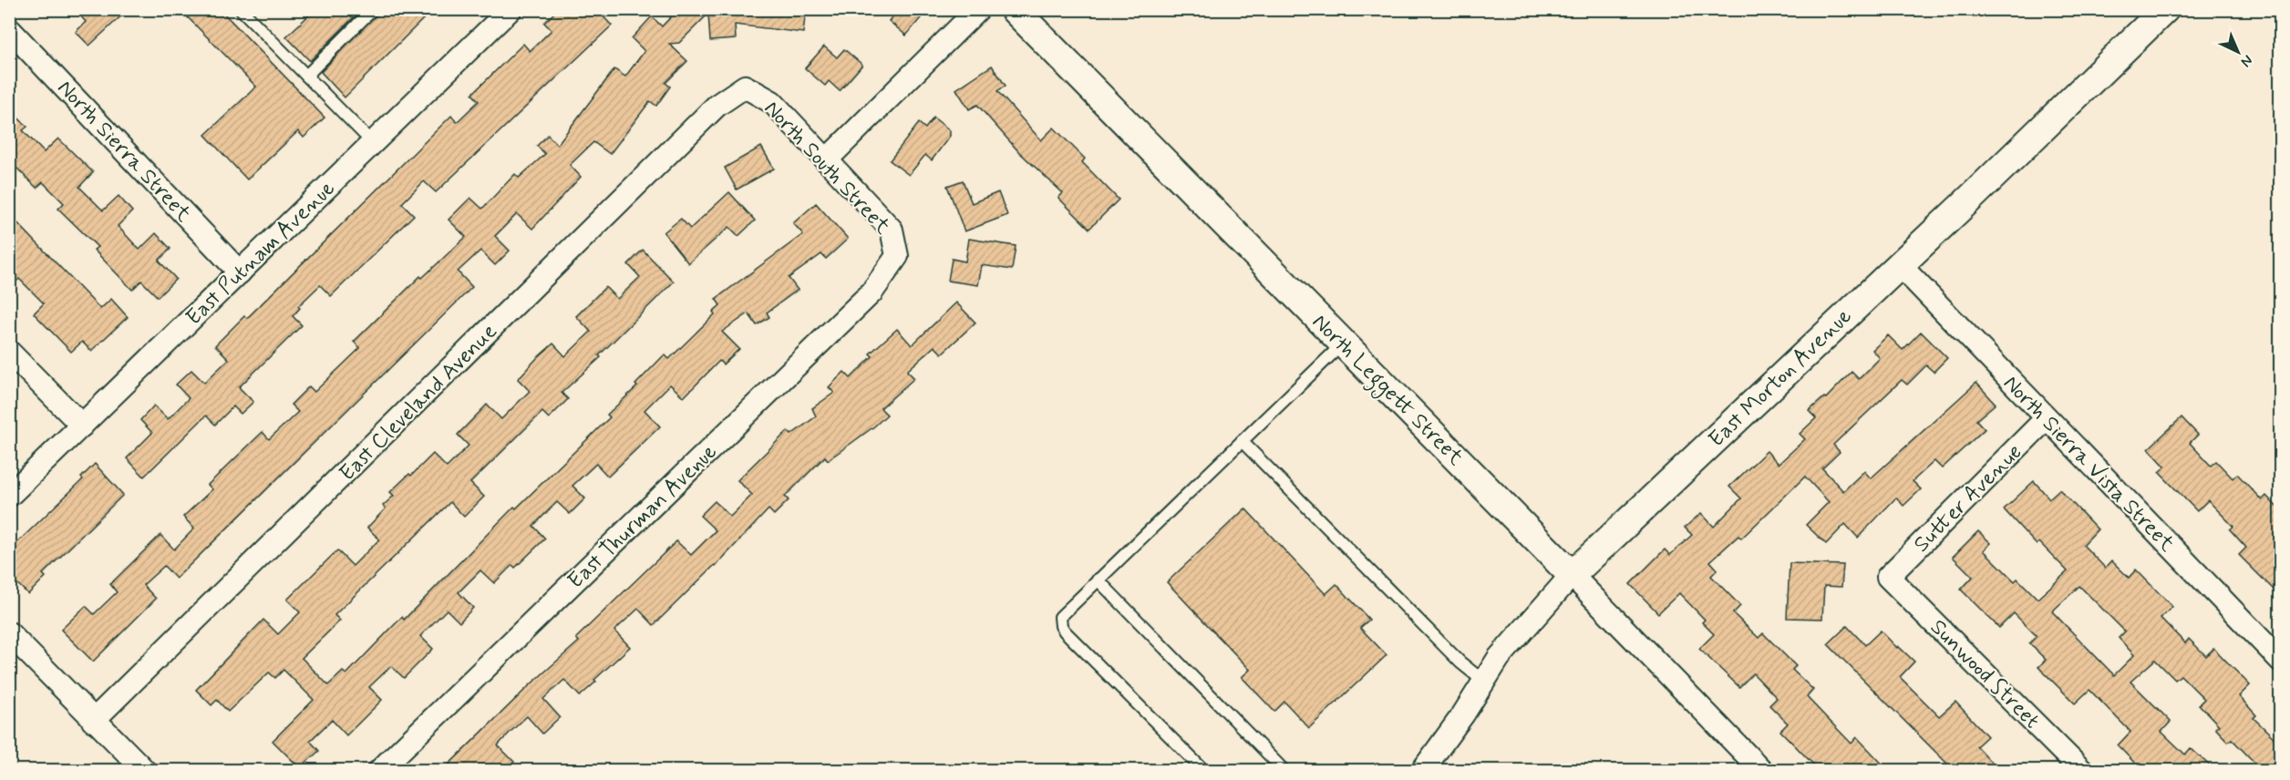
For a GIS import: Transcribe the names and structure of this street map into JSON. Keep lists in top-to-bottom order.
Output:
{
  "streets": {
    "street": [
      "North Sierra Street",
      "North South Street",
      "East Putnam Avenue",
      "East Morton Avenue",
      "North Leggett Street",
      "East Cleveland Avenue",
      "North Sierra Vista Street",
      "Sutter Avenue",
      "East Thurman Avenue",
      "Sunwood Street"
    ]
  },
  "crossings": [
    ["North Sierra Street", "East Putnam Avenue"],
    ["North South Street", "East Cleveland Avenue"],
    ["North South Street", "East Thurman Avenue"],
    ["East Morton Avenue", "North Leggett Street"],
    ["East Morton Avenue", "North Sierra Vista Street"],
    ["North Sierra Vista Street", "Sutter Avenue"],
    ["Sutter Avenue", "Sunwood Street"]
  ],
  "north": "bottom right"
}
